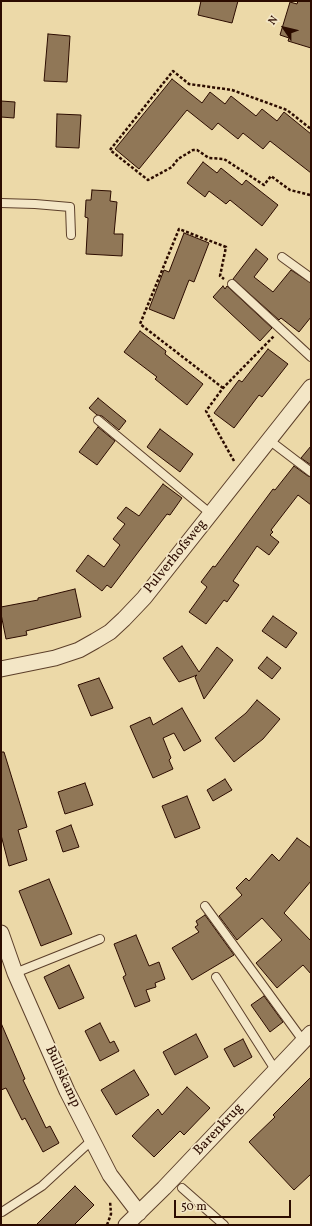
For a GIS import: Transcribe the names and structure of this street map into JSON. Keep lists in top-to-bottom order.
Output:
{
  "streets": {
    "street": ["Pulverhofsweg", "Bullskamp", "Barenkrug"]
  },
  "crossings": [
    ["Bullskamp", "Barenkrug"]
  ],
  "scale_bar": "50 m",
  "north": "top left"
}
